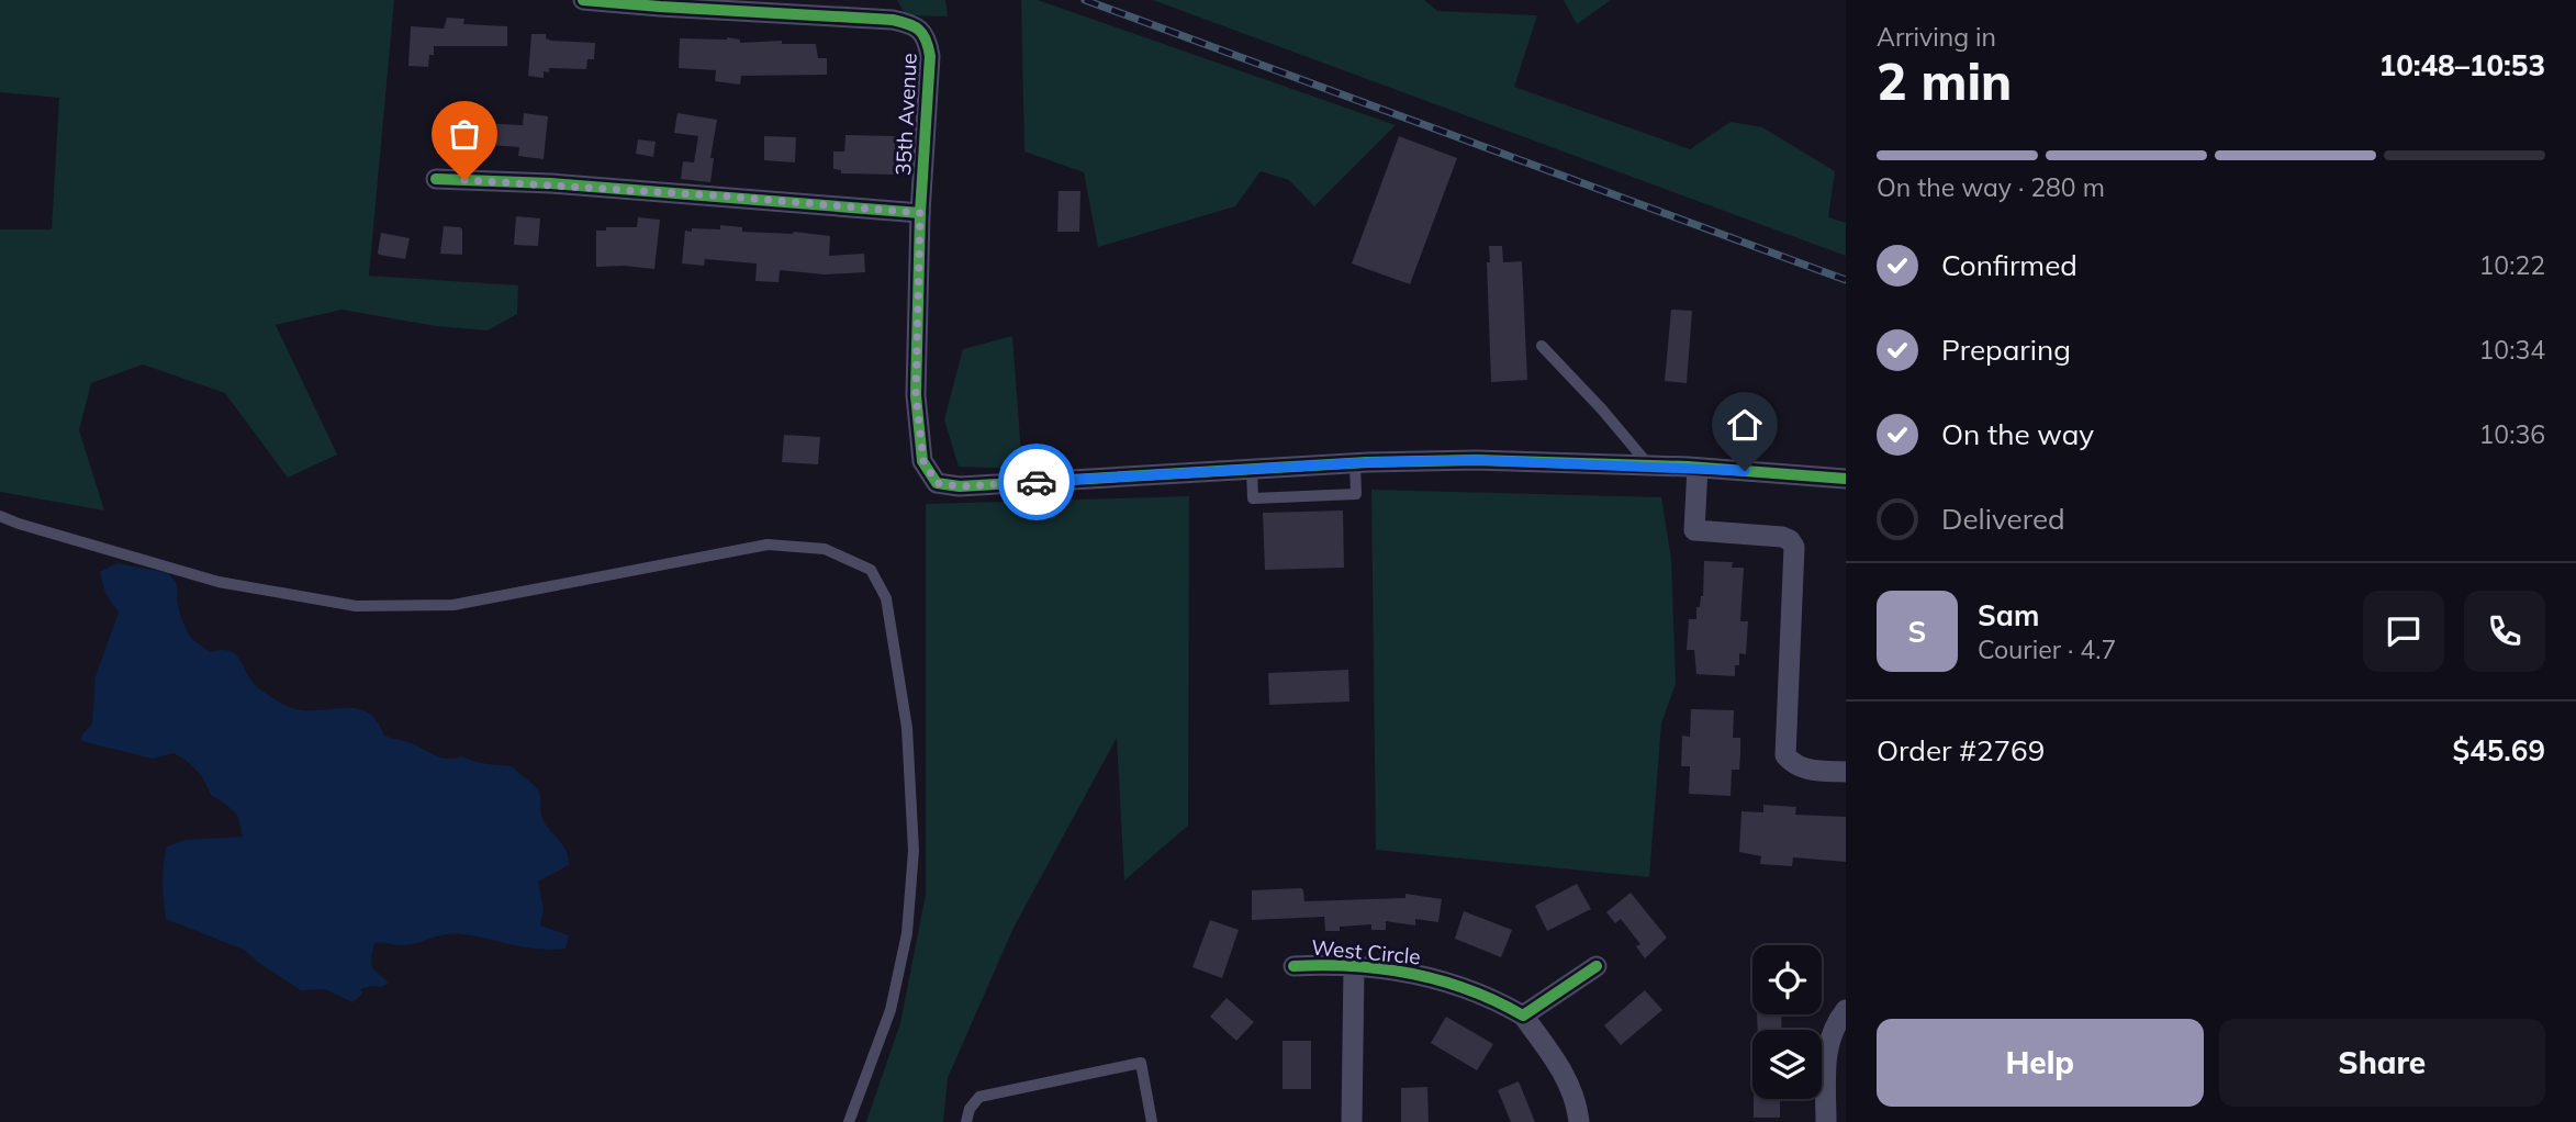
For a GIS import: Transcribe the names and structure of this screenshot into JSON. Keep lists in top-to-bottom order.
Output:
{
  "streets": {
    "street": ["35th Avenue", "West Circle"]
  },
  "page": {
    "heading": ["2 min", "Arriving in", "10:48–10:53"],
    "panel": [
      "Sam",
      "Courier · 4.7",
      "Order #2769",
      "$45.69"
    ],
    "bar": "On the way · 280 m",
    "list": [
      ["Confirmed", "10:22"],
      ["Preparing", "10:34"],
      ["On the way", "10:36"],
      "Delivered"
    ],
    "round": "S",
    "buttons": ["Help", "Share"]
  }
}
